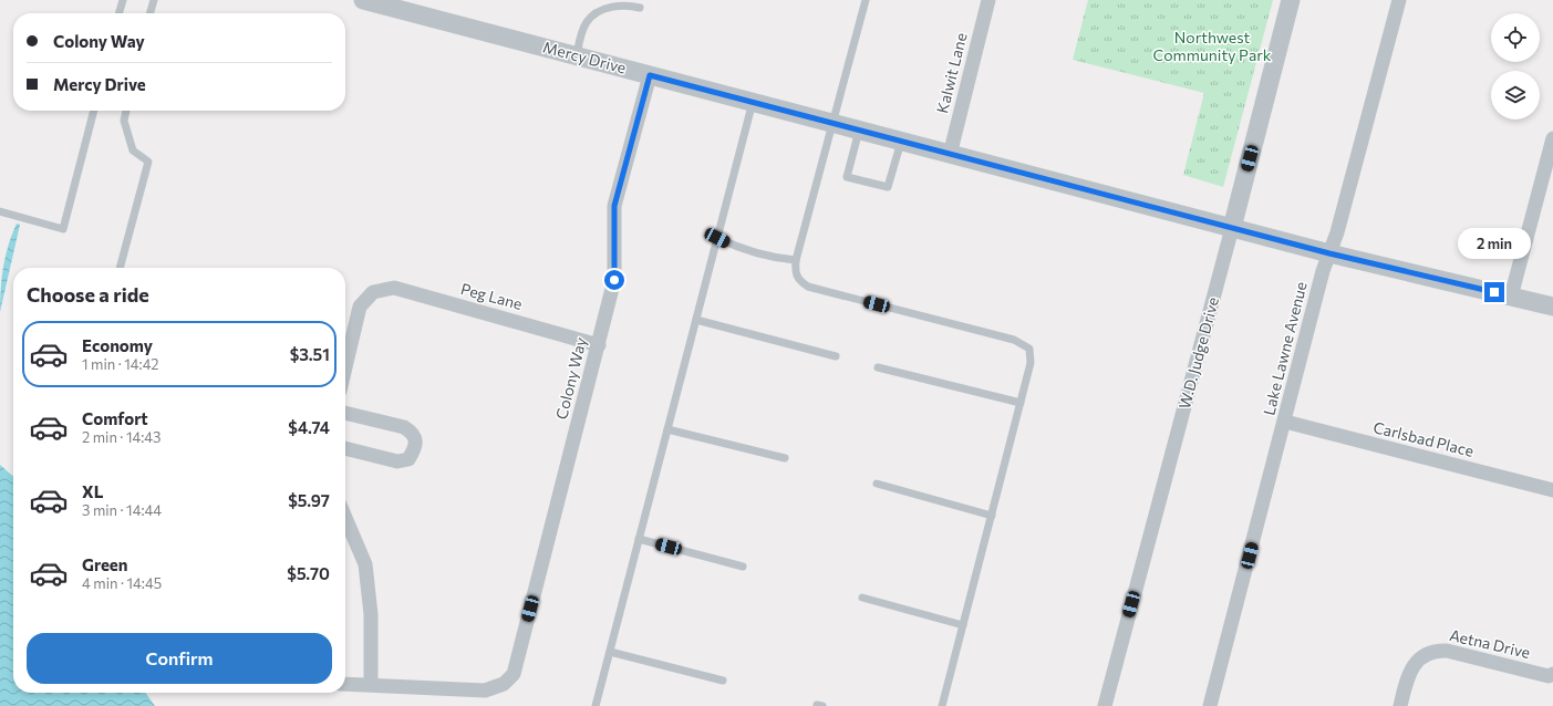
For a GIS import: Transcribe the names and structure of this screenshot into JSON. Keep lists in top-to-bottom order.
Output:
{
  "streets": {
    "street": [
      "Mercy Drive",
      "Kalwit Lane",
      "Peg Lane",
      "Lake Lawne Avenue",
      "W.D. Judge Drive",
      "Colony Way",
      "Carlsbad Place",
      "Aetna Drive"
    ]
  },
  "crossings": [
    ["Mercy Drive", "Kalwit Lane"],
    ["Mercy Drive", "Lake Lawne Avenue"],
    ["Mercy Drive", "W.D. Judge Drive"],
    ["Mercy Drive", "Colony Way"],
    ["Peg Lane", "Colony Way"],
    ["Lake Lawne Avenue", "Carlsbad Place"]
  ],
  "parks": ["Northwest Community Park"],
  "page": {
    "banner": ["Colony Way", "Mercy Drive"],
    "bubble": "2 min",
    "heading": "Choose a ride",
    "list": [
      {
        "name": "Economy",
        "note": "1 min · 14:42",
        "value": "$3.51"
      },
      {
        "name": "Comfort",
        "note": "2 min · 14:43",
        "value": "$4.74"
      },
      {
        "name": "XL",
        "note": "3 min · 14:44",
        "value": "$5.97"
      },
      {
        "name": "Green",
        "note": "4 min · 14:45",
        "value": "$5.70"
      }
    ],
    "buttons": "Confirm"
  }
}
